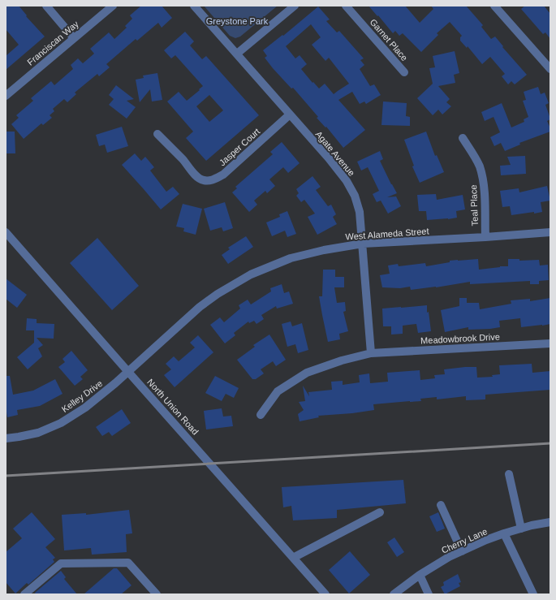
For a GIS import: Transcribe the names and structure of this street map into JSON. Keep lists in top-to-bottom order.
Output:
{
  "streets": {
    "street": [
      "Garnet Place",
      "Franciscan Way",
      "Jasper Court",
      "Agate Avenue",
      "Teal Place",
      "West Alameda Street",
      "Meadowbrook Drive",
      "Kelley Drive",
      "North Union Road",
      "Cherry Lane"
    ]
  },
  "crossings": [
    ["Jasper Court", "Agate Avenue"],
    ["Agate Avenue", "West Alameda Street"],
    ["Agate Avenue", "Meadowbrook Drive"],
    ["Teal Place", "West Alameda Street"],
    ["West Alameda Street", "Kelley Drive"],
    ["West Alameda Street", "North Union Road"],
    ["Kelley Drive", "North Union Road"]
  ],
  "parks": ["Greystone Park"]
}
